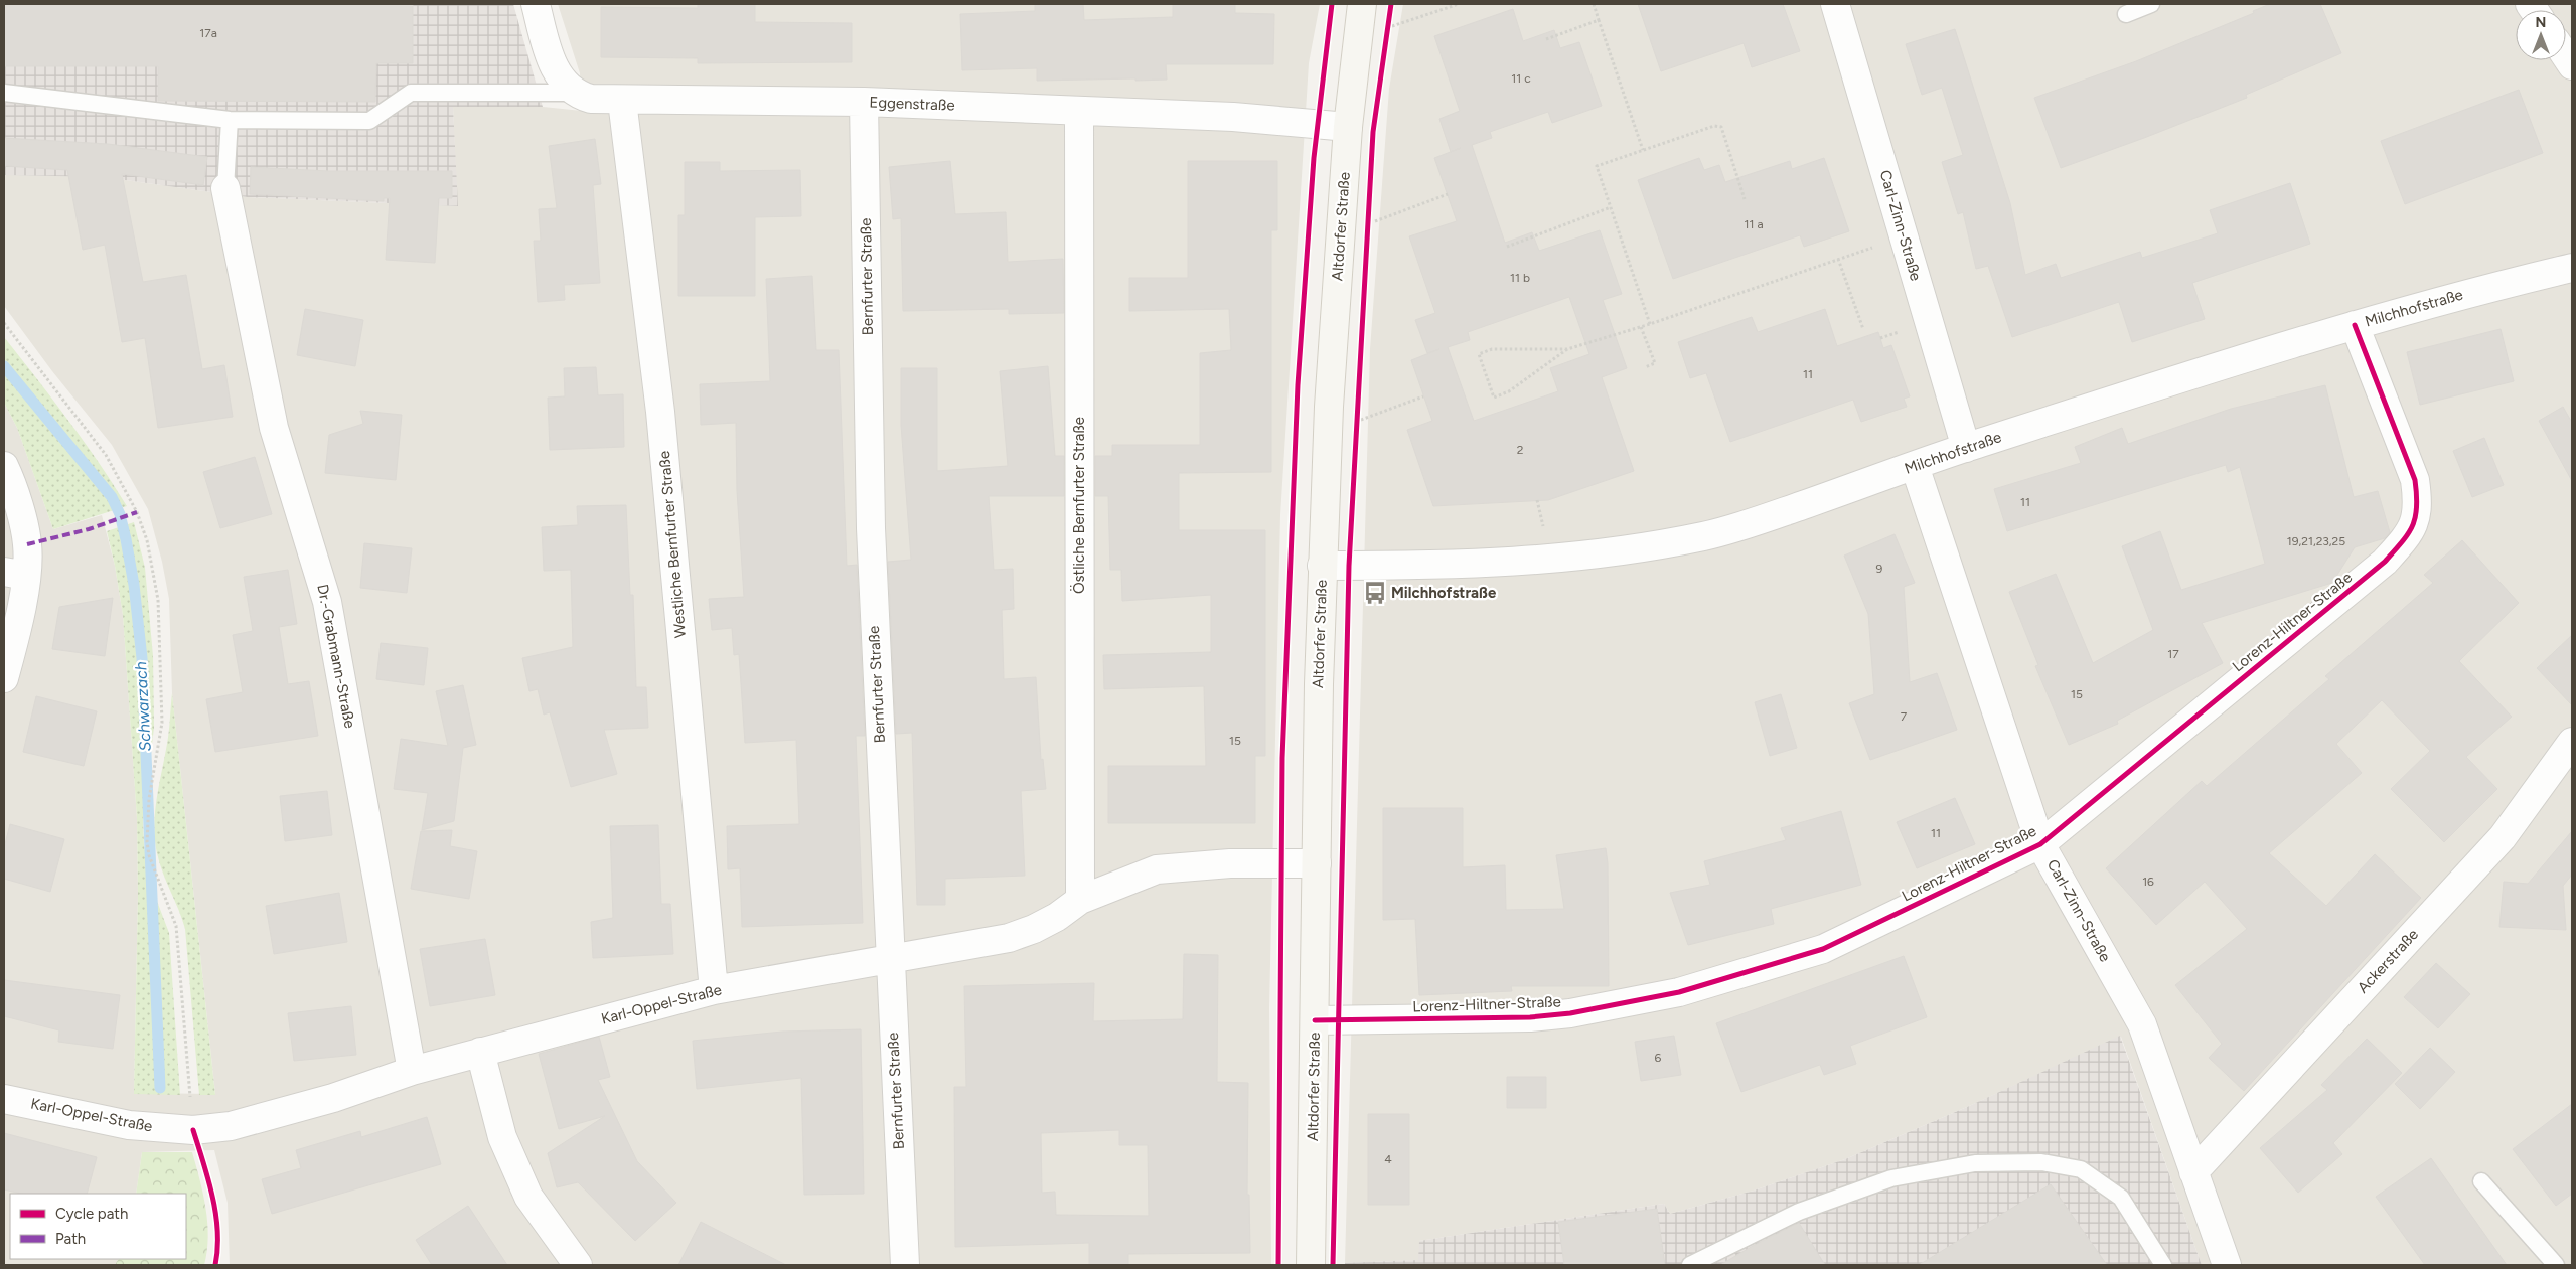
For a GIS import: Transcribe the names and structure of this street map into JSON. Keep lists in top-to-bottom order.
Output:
{
  "streets": {
    "main road": ["Altdorfer Straße"],
    "street": [
      "Eggenstraße",
      "Carl-Zinn-Straße",
      "Bernfurter Straße",
      "Milchhofstraße",
      "Östliche Bernfurter Straße",
      "Westliche Bernfurter Straße",
      "Lorenz-Hiltner-Straße",
      "Dr.-Grabmann-Straße",
      "Ackerstraße",
      "Karl-Oppel-Straße"
    ]
  },
  "crossings": [
    ["Eggenstraße", "Altdorfer Straße"],
    ["Eggenstraße", "Bernfurter Straße"],
    ["Eggenstraße", "Östliche Bernfurter Straße"],
    ["Eggenstraße", "Westliche Bernfurter Straße"],
    ["Carl-Zinn-Straße", "Milchhofstraße"],
    ["Carl-Zinn-Straße", "Lorenz-Hiltner-Straße"],
    ["Carl-Zinn-Straße", "Ackerstraße"],
    ["Altdorfer Straße", "Milchhofstraße"],
    ["Altdorfer Straße", "Lorenz-Hiltner-Straße"],
    ["Altdorfer Straße", "Karl-Oppel-Straße"],
    ["Bernfurter Straße", "Karl-Oppel-Straße"],
    ["Milchhofstraße", "Lorenz-Hiltner-Straße"],
    ["Östliche Bernfurter Straße", "Karl-Oppel-Straße"],
    ["Westliche Bernfurter Straße", "Karl-Oppel-Straße"],
    ["Dr.-Grabmann-Straße", "Karl-Oppel-Straße"]
  ],
  "water": ["Schwarzach"],
  "places": {
    "bus stop": ["Milchhofstraße"]
  },
  "house_numbers": [
    "17a",
    "11 c",
    "11 a",
    "11 b",
    "11",
    "2",
    "11",
    "19,21,23,25",
    "9",
    "17",
    "15",
    "7",
    "15",
    "11",
    "16",
    "6",
    "4"
  ],
  "legend": ["Cycle path", "Path"],
  "north": "top"
}
